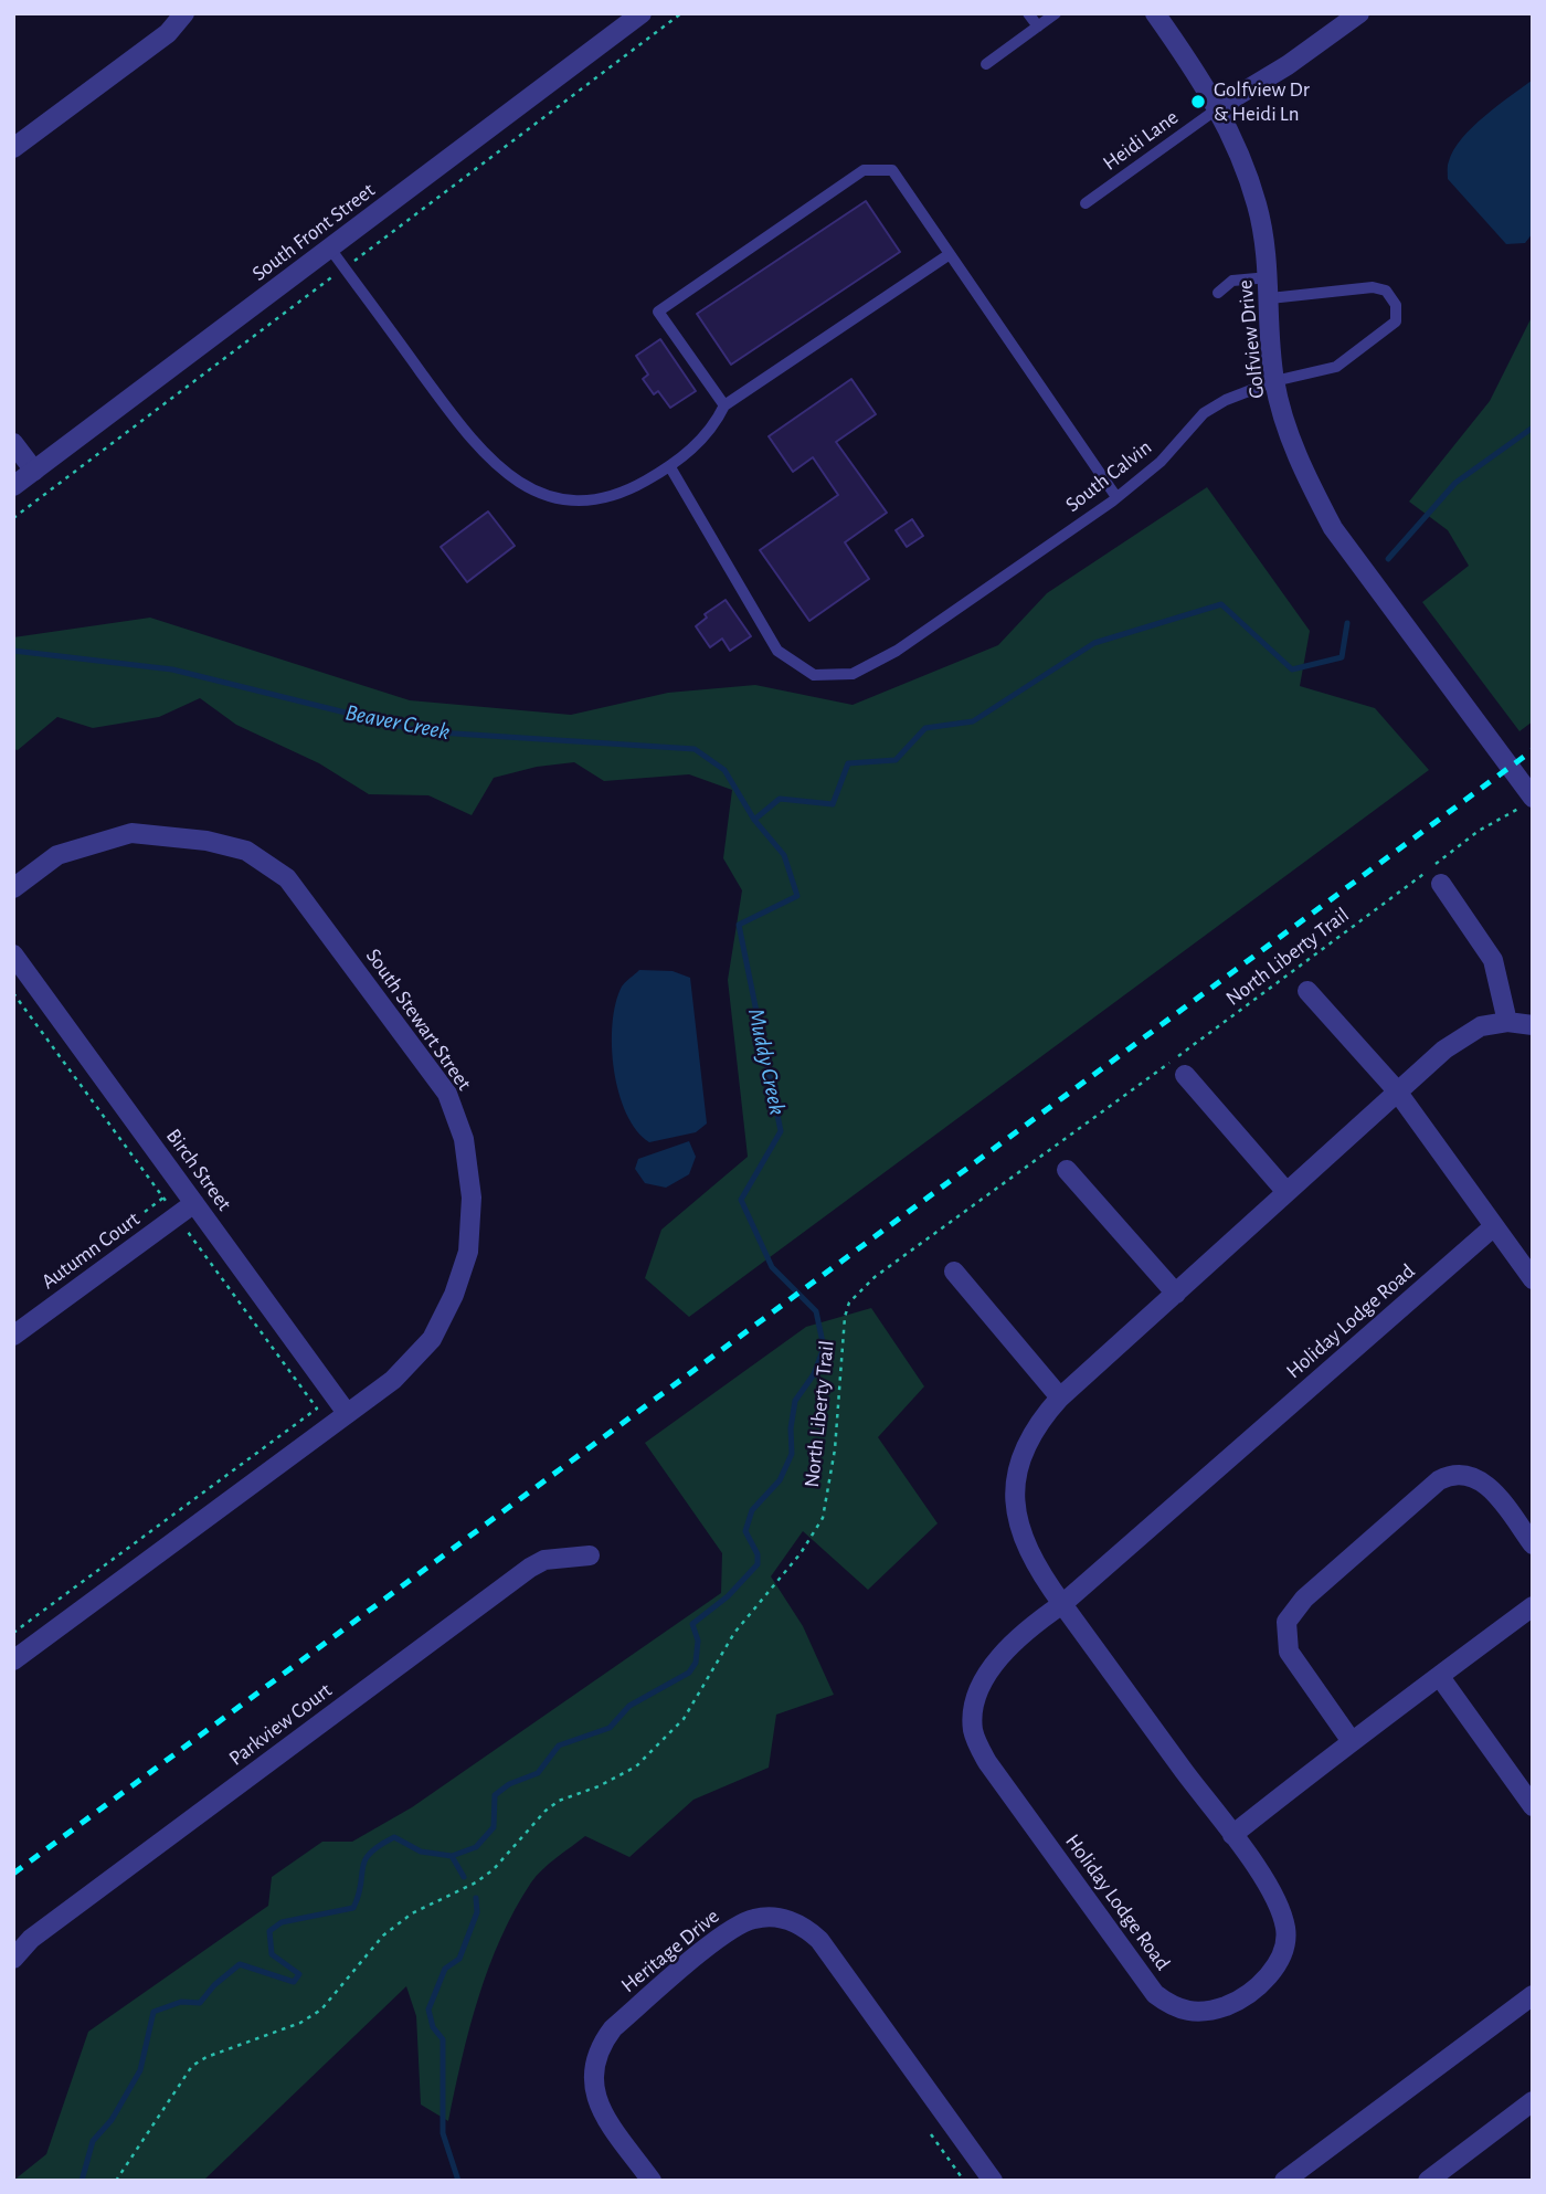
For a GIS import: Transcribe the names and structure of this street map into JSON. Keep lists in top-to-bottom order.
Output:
{
  "streets": {
    "street": [
      "South Front Street",
      "Golfview Drive",
      "South Stewart Street",
      "Birch Street",
      "Autumn Court",
      "Holiday Lodge Road",
      "Parkview Court",
      "Heritage Drive"
    ],
    "lane": ["Heidi Lane", "South Calvin"],
    "path": ["North Liberty Trail"]
  },
  "crossings": [
    ["Heidi Lane", "Golfview Drive"],
    ["Golfview Drive", "South Calvin"],
    ["Golfview Drive", "North Liberty Trail"],
    ["South Stewart Street", "Birch Street"],
    ["Birch Street", "Autumn Court"]
  ],
  "water": ["Beaver Creek", "Muddy Creek"],
  "places": ["Golfview Dr & Heidi Ln"]
}
